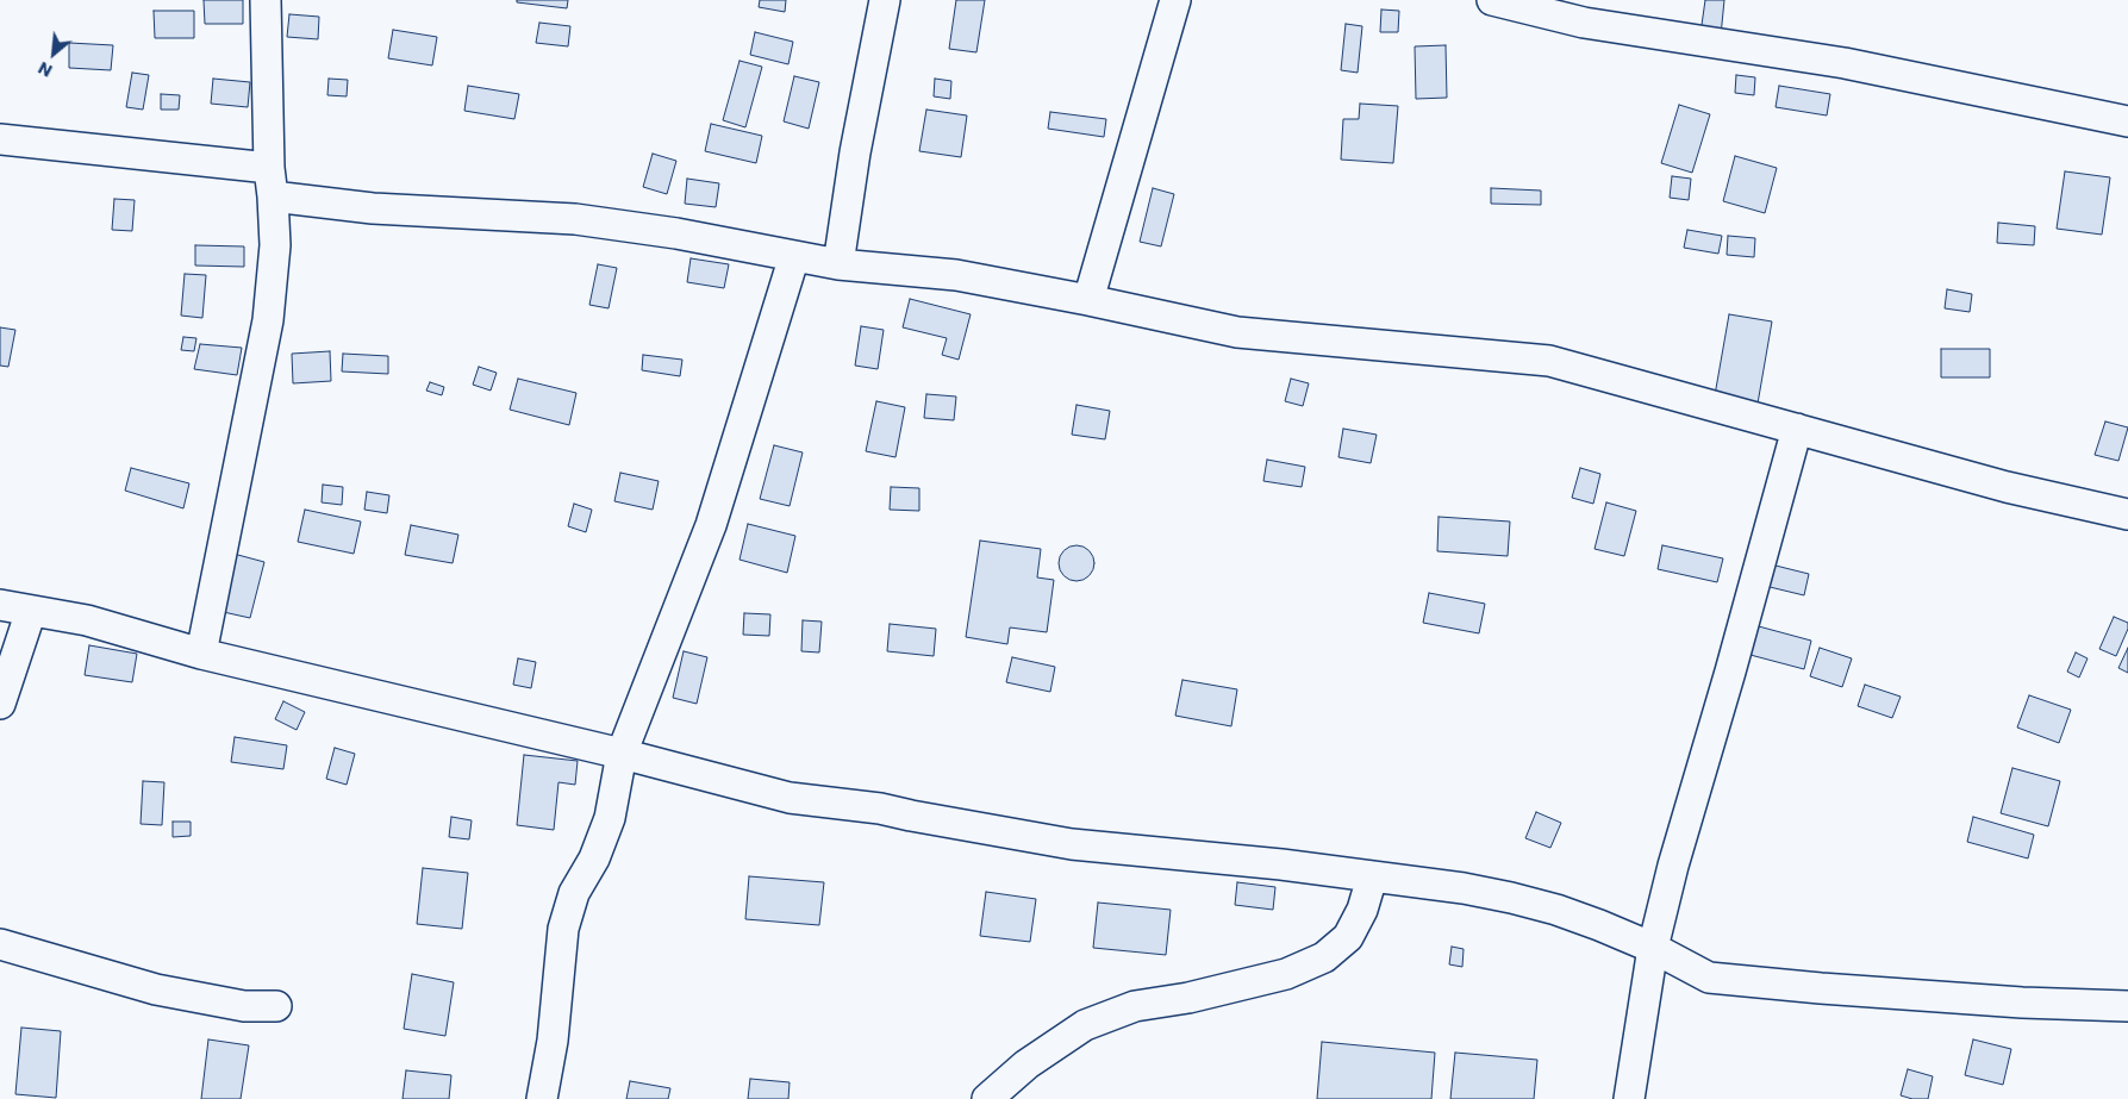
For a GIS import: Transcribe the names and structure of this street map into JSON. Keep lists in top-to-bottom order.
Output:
{
  "north": "bottom left"
}
